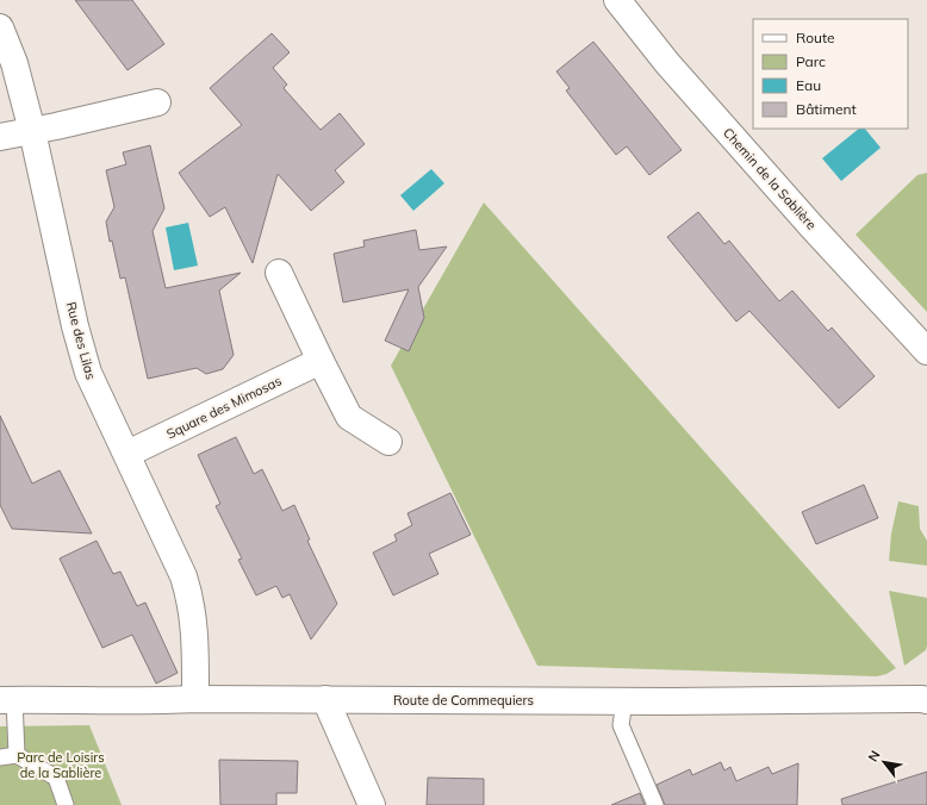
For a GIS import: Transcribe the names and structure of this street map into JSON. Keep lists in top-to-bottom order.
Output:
{
  "streets": {
    "street": [
      "Chemin de la Sablière",
      "Rue des Lilas",
      "Square des Mimosas",
      "Route de Commequiers"
    ]
  },
  "crossings": [
    ["Rue des Lilas", "Square des Mimosas"],
    ["Rue des Lilas", "Route de Commequiers"]
  ],
  "parks": ["Parc de Loisirs de la Sablière"],
  "legend": [
    "Route",
    "Parc",
    "Eau",
    "Bâtiment"
  ],
  "north": "top left"
}
